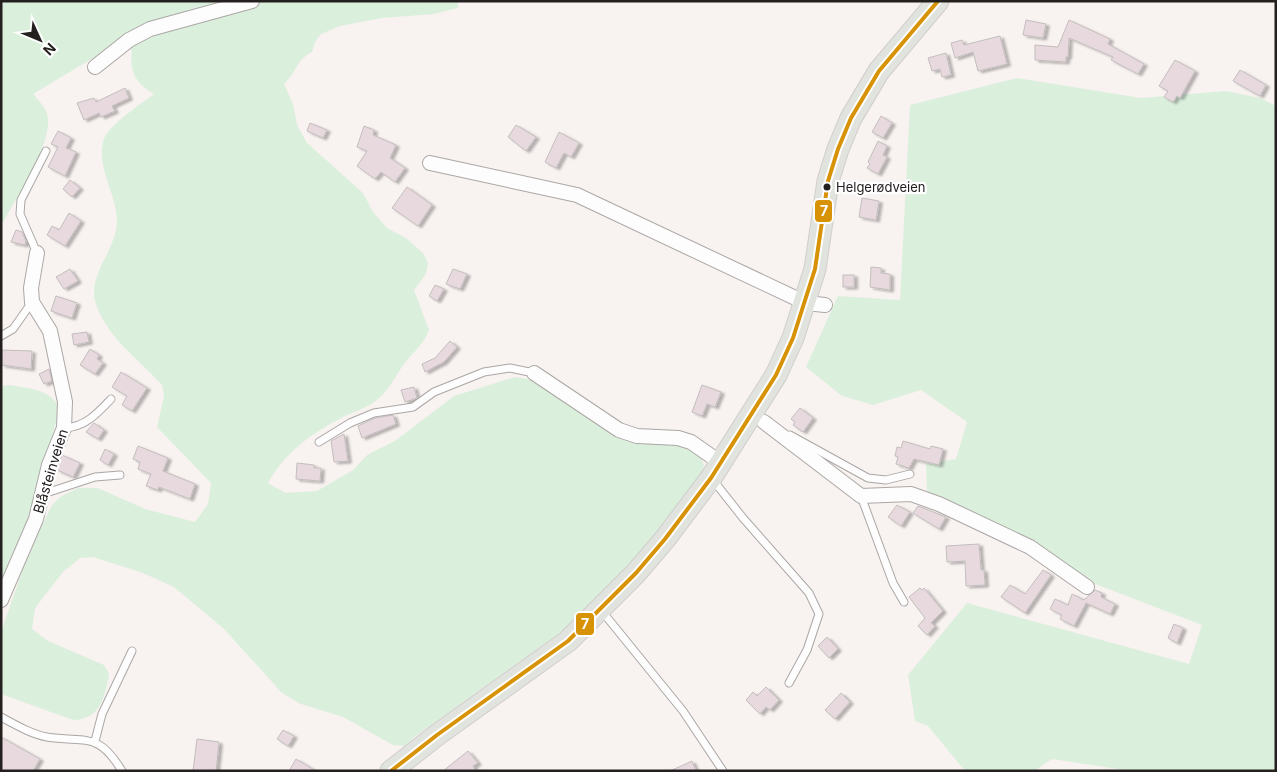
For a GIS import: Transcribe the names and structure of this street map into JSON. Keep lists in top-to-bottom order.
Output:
{
  "streets": {
    "street": ["Blåsteinveien"]
  },
  "places": ["Helgerødveien"],
  "lines": ["transit line 7"],
  "north": "bottom right"
}
